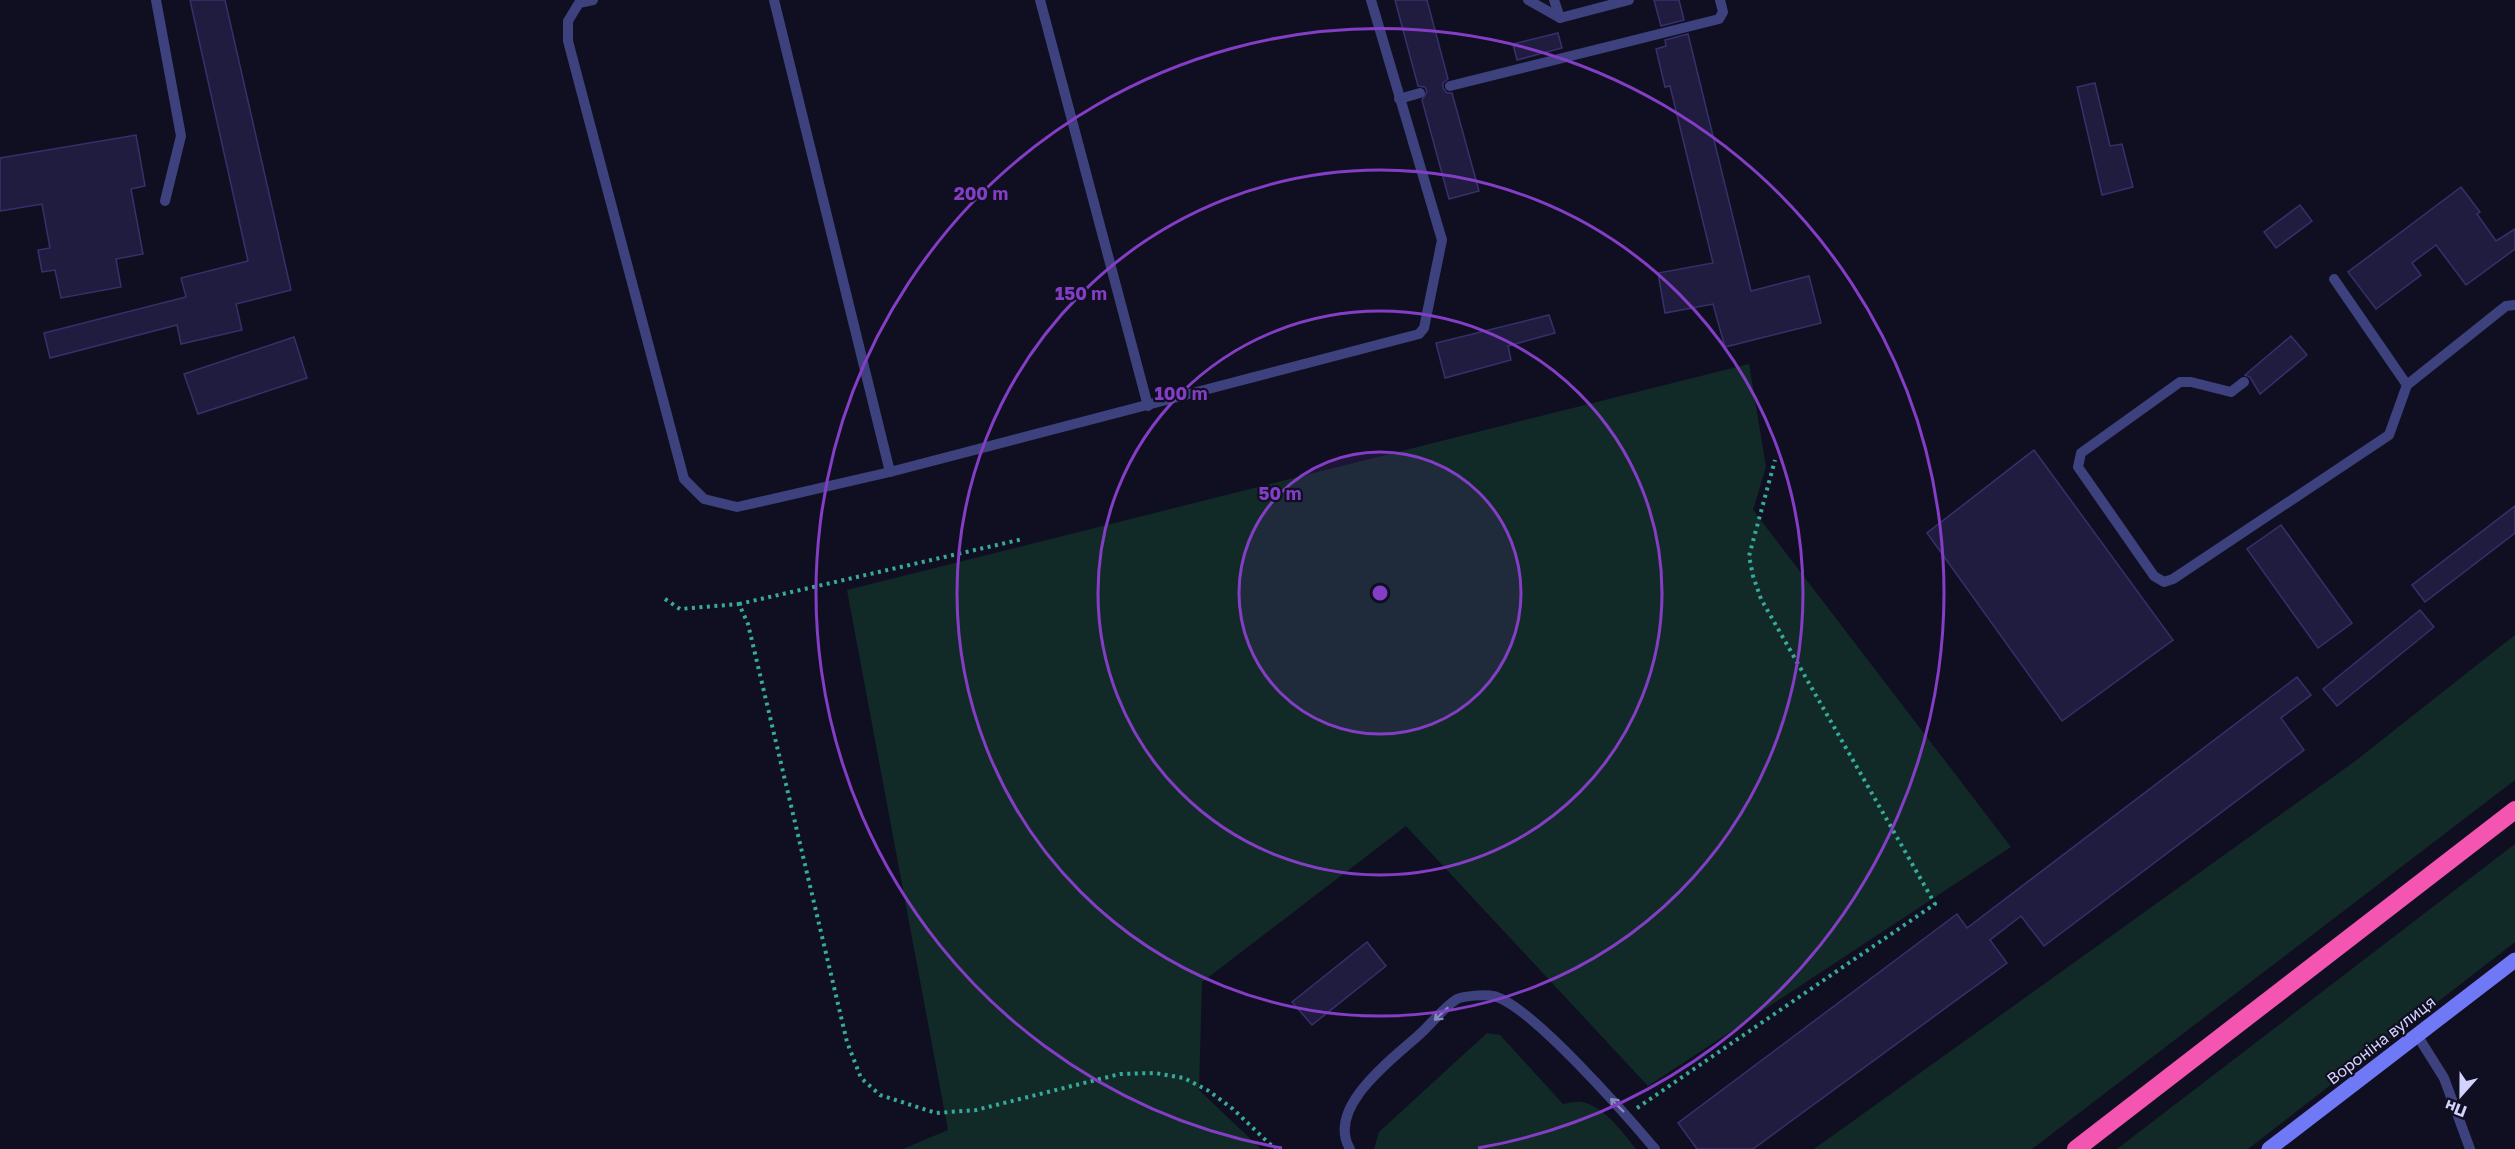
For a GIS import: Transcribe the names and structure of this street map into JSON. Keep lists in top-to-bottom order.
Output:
{
  "streets": {
    "street": ["Вороніна вулиця"]
  },
  "north": "bottom",
  "rings": [
    "200 m",
    "150 m",
    "100 m",
    "50 m"
  ]
}
